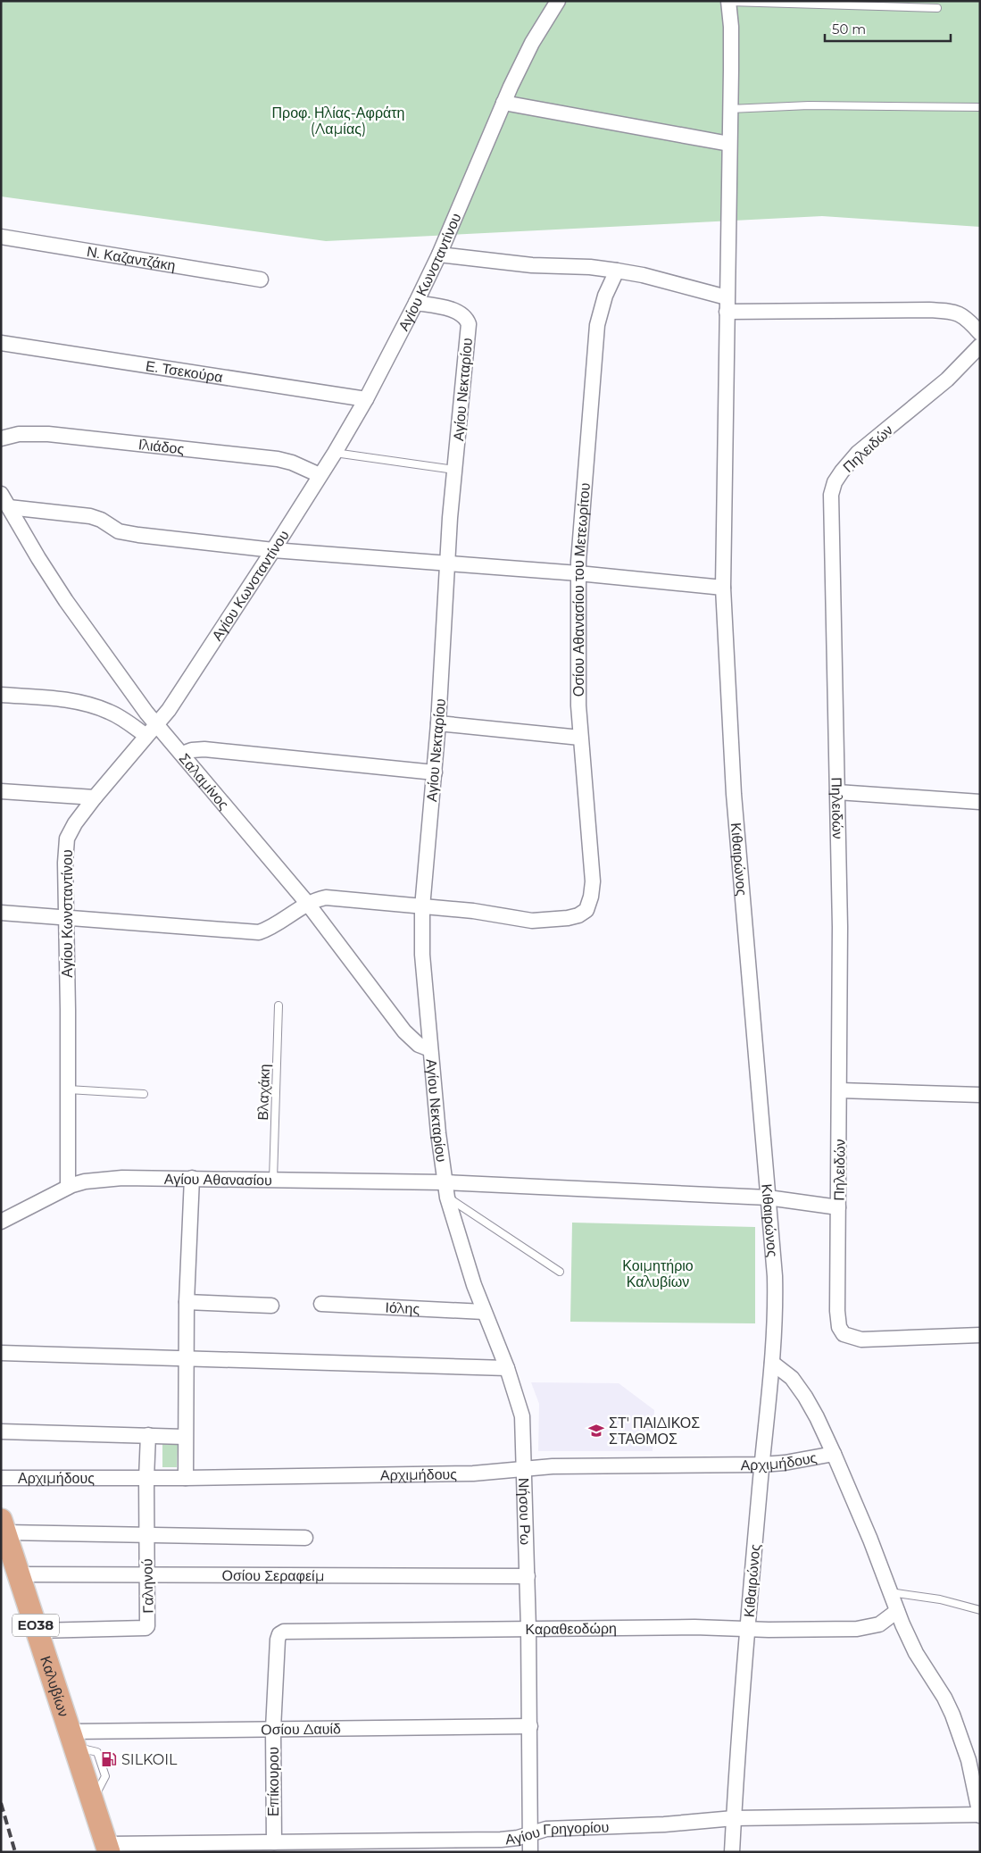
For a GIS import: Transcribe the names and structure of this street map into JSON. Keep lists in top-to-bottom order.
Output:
{
  "streets": {
    "main road": ["ΕΟ38", "Καλυβίων"],
    "street": [
      "Ν. Καζαντζάκη",
      "Αγίου Κωνσταντίνου",
      "Ε. Τσεκούρα",
      "Αγίου Νεκταρίου",
      "Ιλιάδος",
      "Πηλειδών",
      "Οσίου Αθανασίου του Μετεωρίτου",
      "Σαλαμίνος",
      "Κιθαιρώνος",
      "Αγίου Αθανασίου",
      "Ιόλης",
      "Αρχιμήδους",
      "Νήσου Ρω",
      "Οσίου Σεραφείμ",
      "Γαληνού",
      "Καραθεοδώρη",
      "Οσίου Δαυίδ",
      "Επίκουρου",
      "Αγίου Γρηγορίου"
    ],
    "lane": ["Βλαχάκη"]
  },
  "crossings": [
    ["Αγίου Κωνσταντίνου", "Ε. Τσεκούρα"],
    ["Αγίου Κωνσταντίνου", "Αγίου Νεκταρίου"],
    ["Αγίου Κωνσταντίνου", "Ιλιάδος"],
    ["Αγίου Κωνσταντίνου", "Σαλαμίνος"],
    ["Αγίου Κωνσταντίνου", "Αγίου Αθανασίου"],
    ["Αγίου Νεκταρίου", "Οσίου Αθανασίου του Μετεωρίτου"],
    ["Αγίου Νεκταρίου", "Σαλαμίνος"],
    ["Αγίου Νεκταρίου", "Αγίου Αθανασίου"],
    ["Αγίου Νεκταρίου", "Νήσου Ρω"],
    ["Πηλειδών", "Αγίου Αθανασίου"],
    ["Κιθαιρώνος", "Αγίου Αθανασίου"],
    ["Κιθαιρώνος", "Αρχιμήδους"],
    ["Κιθαιρώνος", "Καραθεοδώρη"],
    ["Κιθαιρώνος", "Αγίου Γρηγορίου"],
    ["Βλαχάκη", "Αγίου Αθανασίου"],
    ["Αγίου Αθανασίου", "Νήσου Ρω"],
    ["Ιόλης", "Νήσου Ρω"],
    ["Αρχιμήδους", "Νήσου Ρω"],
    ["Αρχιμήδους", "Γαληνού"],
    ["Νήσου Ρω", "Οσίου Σεραφείμ"],
    ["Νήσου Ρω", "Καραθεοδώρη"],
    ["Νήσου Ρω", "Οσίου Δαυίδ"],
    ["Νήσου Ρω", "Αγίου Γρηγορίου"],
    ["Οσίου Σεραφείμ", "Γαληνού"],
    ["Οσίου Σεραφείμ", "Καλυβίων"],
    ["Γαληνού", "Καλυβίων"],
    ["Καραθεοδώρη", "Επίκουρου"],
    ["Καλυβίων", "Οσίου Δαυίδ"],
    ["Καλυβίων", "Αγίου Γρηγορίου"],
    ["Οσίου Δαυίδ", "Επίκουρου"],
    ["Επίκουρου", "Αγίου Γρηγορίου"]
  ],
  "parks": ["Προφ. Ηλίας-Αφράτη (Λαμίας)", "Κοιμητήριο Καλυβίων"],
  "places": {
    "school or university": ["ΣΤ' ΠΑΙΔΙΚΟΣ ΣΤΑΘΜΟΣ"],
    "fuel station": ["SILKOIL"]
  },
  "scale_bar": "50 m"
}
